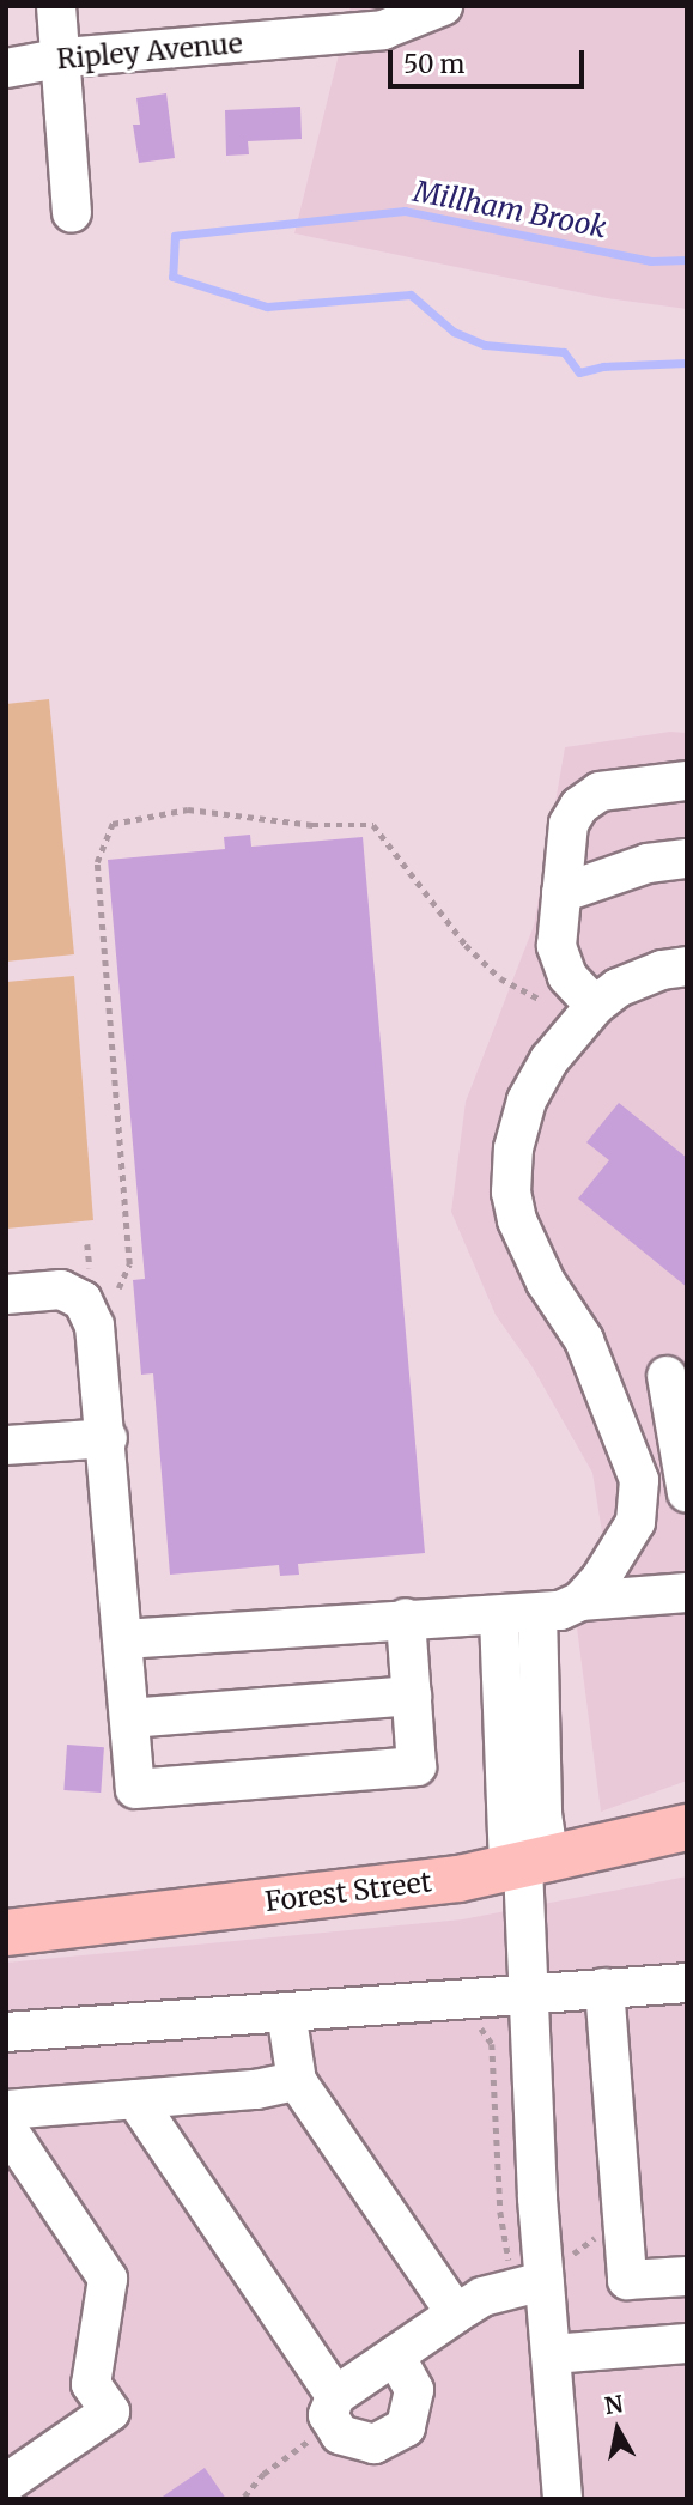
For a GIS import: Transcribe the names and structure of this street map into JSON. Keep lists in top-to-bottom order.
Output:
{
  "streets": {
    "main road": ["Forest Street"],
    "street": ["Ripley Avenue"]
  },
  "water": ["Millham Brook"],
  "scale_bar": "50 m",
  "north": "top"
}
